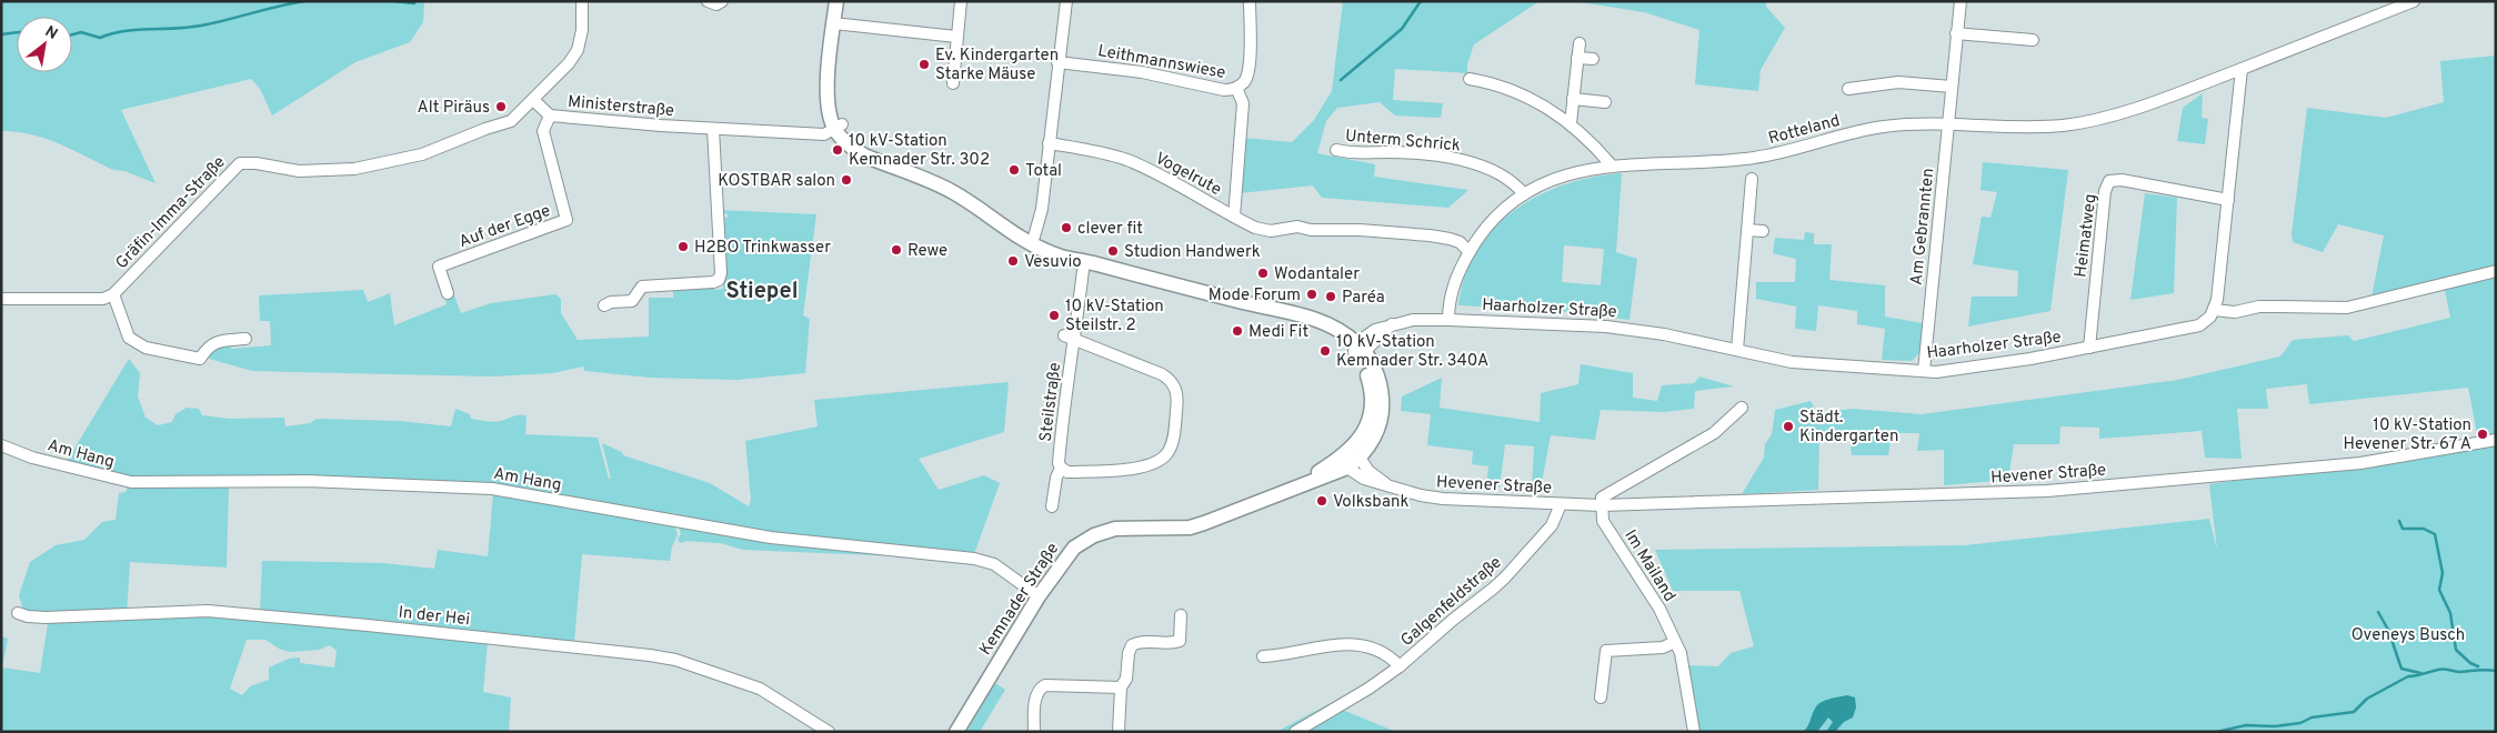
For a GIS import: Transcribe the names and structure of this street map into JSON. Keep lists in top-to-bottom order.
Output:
{
  "streets": {
    "main road": ["Kemnader Straße"],
    "street": [
      "Leithmannswiese",
      "Ministerstraße",
      "Rotteland",
      "Unterm Schrick",
      "Vogelrute",
      "Gräfin-Imma-Straße",
      "Auf der Egge",
      "Am Gebrannten",
      "Heimatweg",
      "Haarholzer Straße",
      "Steilstraße",
      "Am Hang",
      "Hevener Straße",
      "Im Mailand",
      "Galgenfeldstraße",
      "In der Hei"
    ]
  },
  "crossings": [
    ["Ministerstraße", "Gräfin-Imma-Straße"],
    ["Ministerstraße", "Auf der Egge"],
    ["Rotteland", "Unterm Schrick"],
    ["Rotteland", "Vogelrute"],
    ["Rotteland", "Am Gebrannten"],
    ["Rotteland", "Haarholzer Straße"],
    ["Am Gebrannten", "Haarholzer Straße"],
    ["Heimatweg", "Haarholzer Straße"],
    ["Am Hang", "Kemnader Straße"],
    ["Hevener Straße", "Im Mailand"],
    ["Hevener Straße", "Kemnader Straße"],
    ["Hevener Straße", "Galgenfeldstraße"]
  ],
  "districts": ["Stiepel"],
  "parks": ["Oveneys Busch"],
  "places": [
    "Ev. Kindergarten Starke Mäuse",
    "Alt Piräus",
    "10 kV-Station Kemnader Str. 302",
    "Total",
    "KOSTBAR salon",
    "clever fit",
    "H2BO Trinkwasser",
    "Rewe",
    "Studion Handwerk",
    "Vesuvio",
    "Wodantaler",
    "Mode Forum",
    "Paréa",
    "10 kV-Station Steilstr. 2",
    "Medi Fit",
    "10 kV-Station Kemnader Str. 340A",
    "Städt. Kindergarten",
    "10 kV-Station Hevener Str. 67 A",
    "Volksbank"
  ],
  "north": "top right"
}
